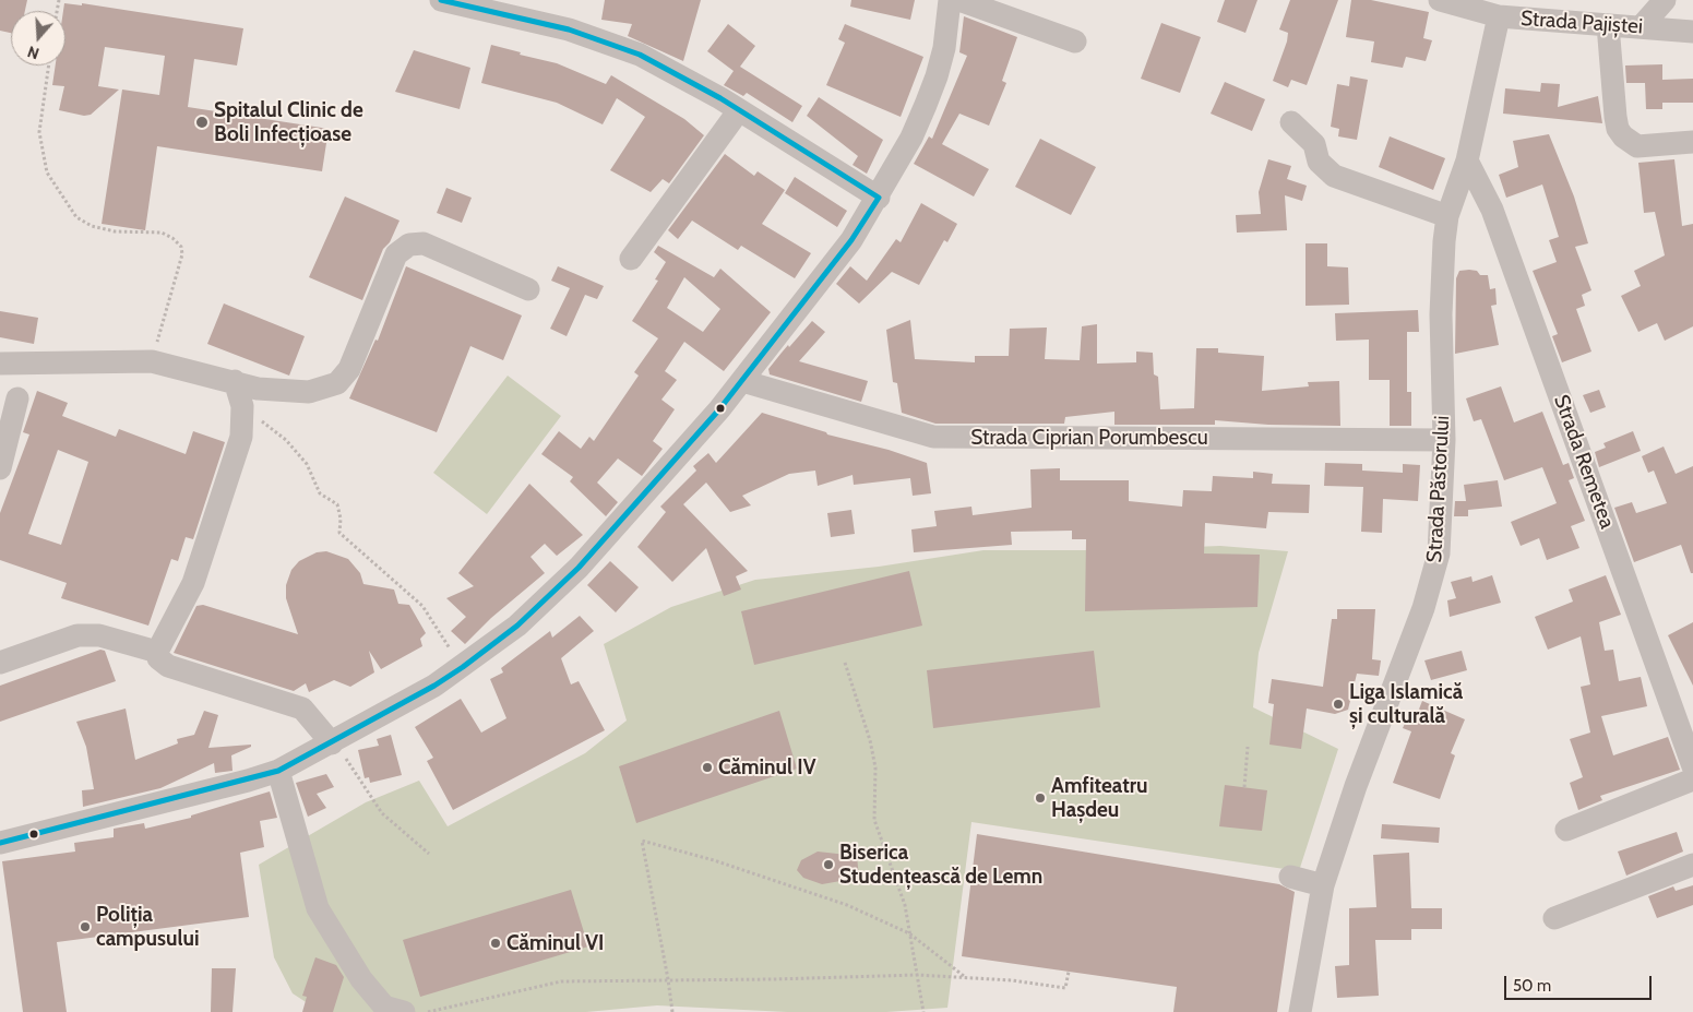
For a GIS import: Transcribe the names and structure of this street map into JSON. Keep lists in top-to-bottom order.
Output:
{
  "streets": {
    "street": [
      "Strada Pajiștei",
      "Strada Ciprian Porumbescu",
      "Strada Remetea",
      "Strada Păstorului"
    ]
  },
  "crossings": [
    ["Strada Pajiștei", "Strada Păstorului"],
    ["Strada Ciprian Porumbescu", "Strada Păstorului"],
    ["Strada Remetea", "Strada Păstorului"]
  ],
  "places": [
    "Spitalul Clinic de Boli Infecțioase",
    "Liga Islamică și culturală",
    "Căminul IV",
    "Amfiteatru Hașdeu",
    "Biserica Studențească de Lemn",
    "Poliția campusului",
    "Căminul VI"
  ],
  "scale_bar": "50 m",
  "north": "bottom"
}
